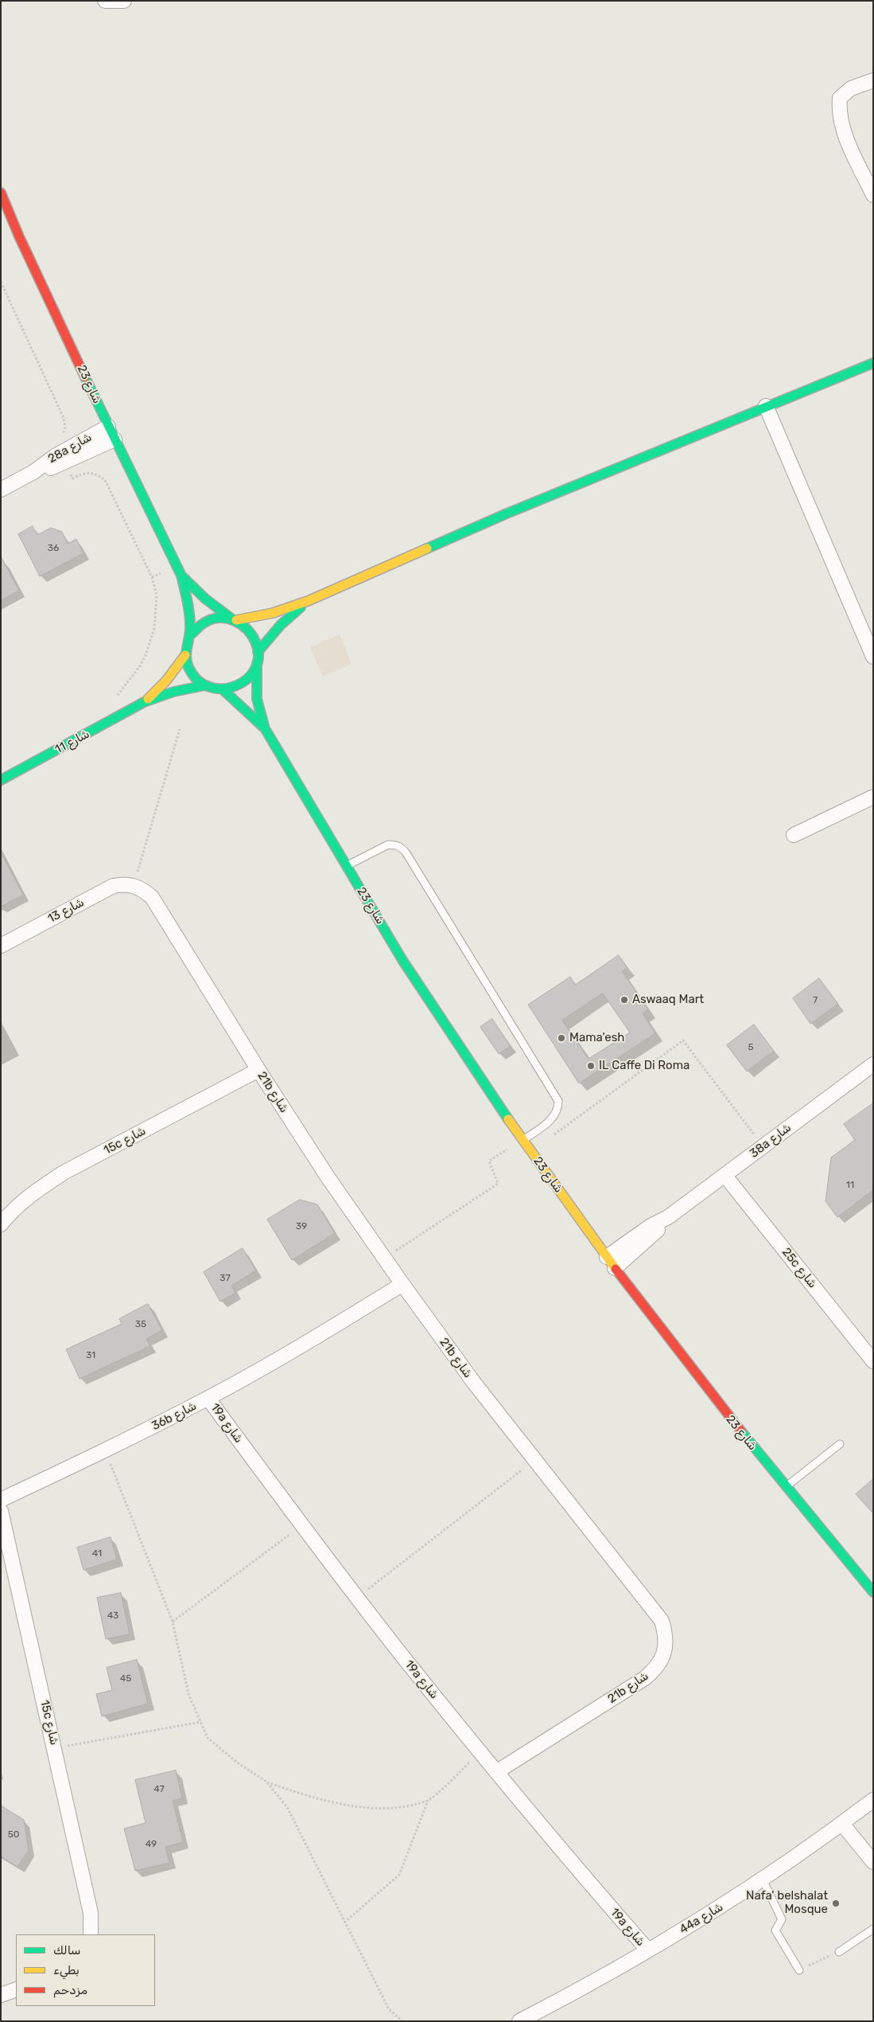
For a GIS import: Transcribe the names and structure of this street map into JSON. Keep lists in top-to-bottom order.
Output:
{
  "streets": {
    "street": [
      "شارع 23",
      "28a شارع",
      "شارع 11",
      "شارع 13",
      "21b شارع",
      "15c شارع",
      "38a شارع",
      "25c شارع",
      "36b شارع",
      "19a شارع",
      "44a شارع"
    ]
  },
  "crossings": [
    ["شارع 23", "28a شارع"],
    ["شارع 23", "شارع 11"],
    ["شارع 23", "38a شارع"],
    ["شارع 13", "21b شارع"],
    ["21b شارع", "15c شارع"],
    ["21b شارع", "36b شارع"],
    ["21b شارع", "19a شارع"],
    ["38a شارع", "25c شارع"],
    ["36b شارع", "19a شارع"],
    ["19a شارع", "44a شارع"]
  ],
  "places": [
    "Aswaaq Mart",
    "Mama'esh",
    "IL Caffe Di Roma",
    "Nafa' belshalat Mosque"
  ],
  "house_numbers": [
    "36",
    "7",
    "5",
    "11",
    "39",
    "37",
    "35",
    "31",
    "41",
    "43",
    "45",
    "47",
    "50",
    "49"
  ],
  "legend": ["سالك", "بطيء", "مزدحم"]
}
